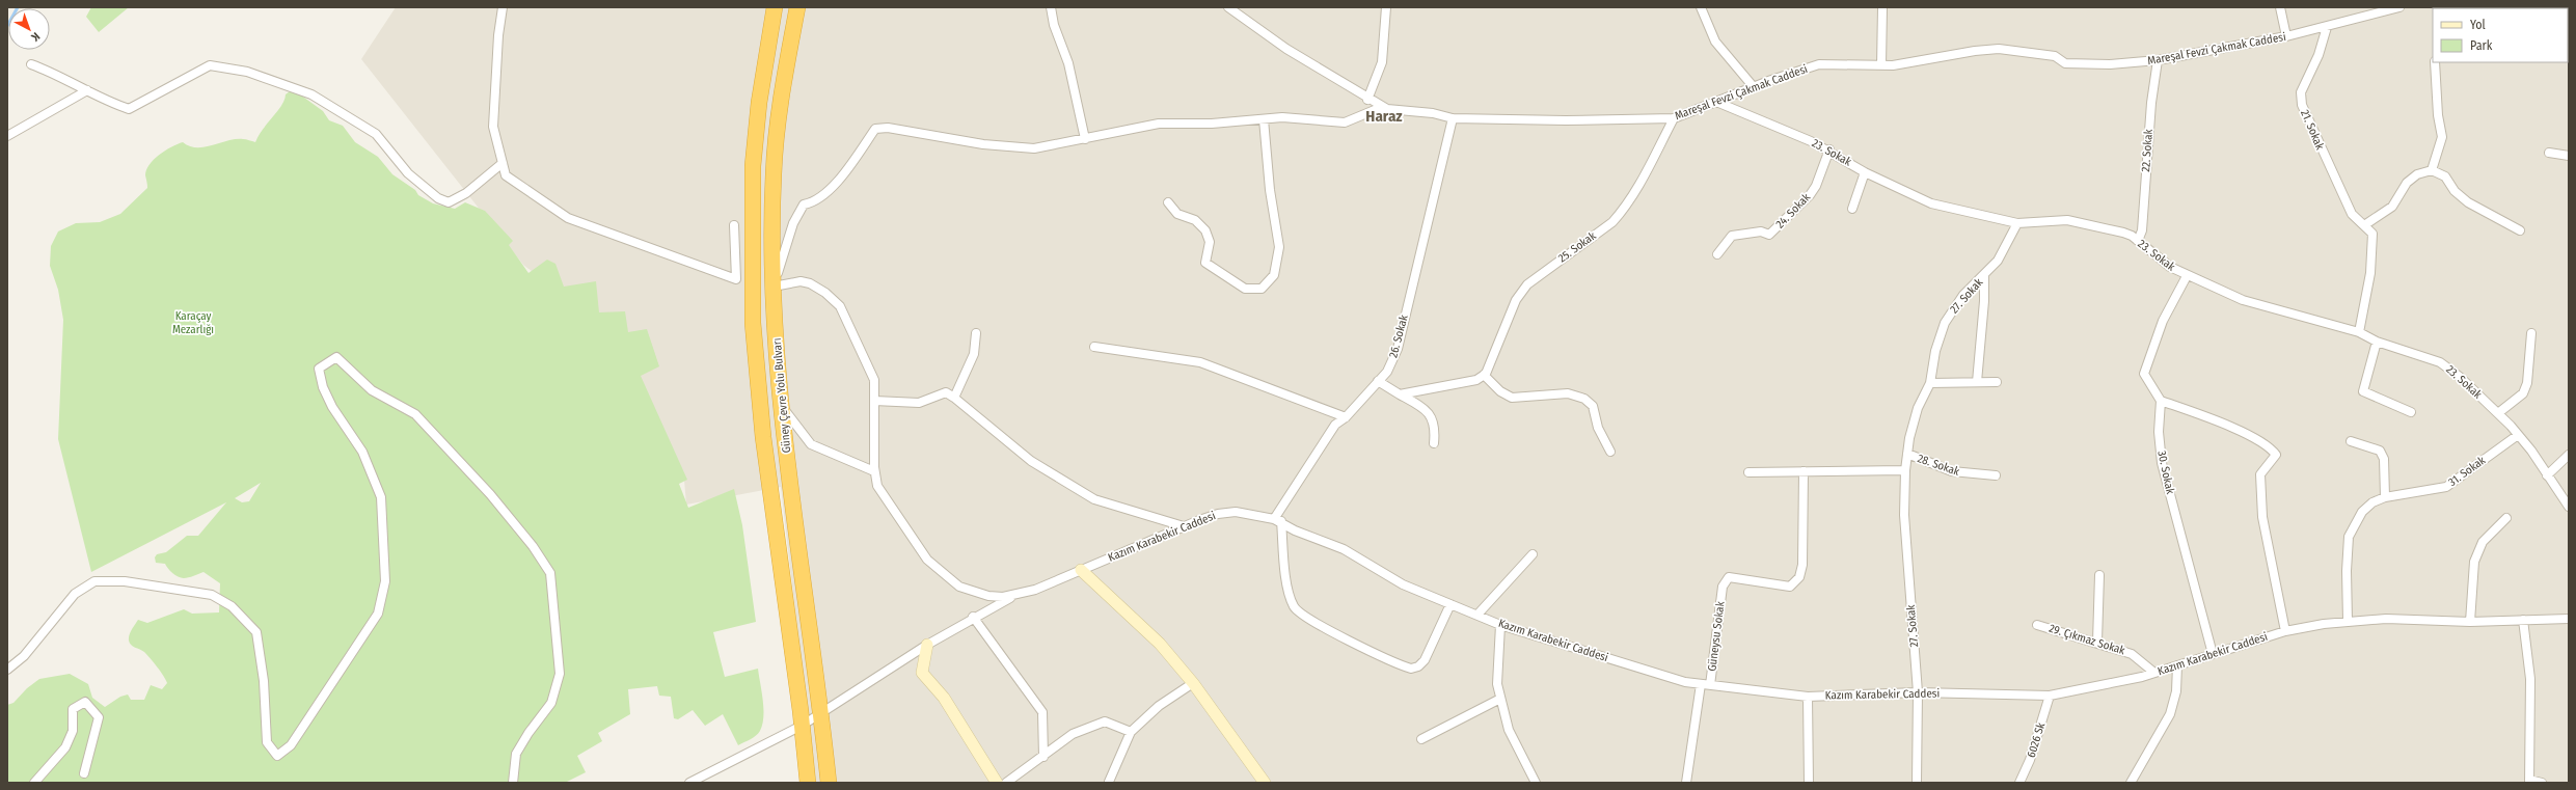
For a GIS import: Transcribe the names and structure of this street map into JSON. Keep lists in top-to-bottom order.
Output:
{
  "streets": {
    "highway": ["Güney Çevre Yolu Bulvarı"],
    "street": [
      "Mareşal Fevzi Çakmak Caddesi",
      "21. Sokak",
      "22. Sokak",
      "23. Sokak",
      "24. Sokak",
      "25. Sokak",
      "27. Sokak",
      "26. Sokak",
      "28. Sokak",
      "31. Sokak",
      "30. Sokak",
      "Kazım Karabekir Caddesi",
      "Güneysu Sokak",
      "29. Çıkmaz Sokak",
      "6026 Sk"
    ]
  },
  "crossings": [
    ["Mareşal Fevzi Çakmak Caddesi", "21. Sokak"],
    ["Mareşal Fevzi Çakmak Caddesi", "22. Sokak"],
    ["Mareşal Fevzi Çakmak Caddesi", "23. Sokak"],
    ["Mareşal Fevzi Çakmak Caddesi", "25. Sokak"],
    ["Mareşal Fevzi Çakmak Caddesi", "26. Sokak"],
    ["21. Sokak", "23. Sokak"],
    ["22. Sokak", "23. Sokak"],
    ["23. Sokak", "24. Sokak"],
    ["23. Sokak", "27. Sokak"],
    ["23. Sokak", "31. Sokak"],
    ["27. Sokak", "28. Sokak"],
    ["27. Sokak", "Kazım Karabekir Caddesi"],
    ["26. Sokak", "Kazım Karabekir Caddesi"],
    ["Güney Çevre Yolu Bulvarı", "Kazım Karabekir Caddesi"],
    ["31. Sokak", "Kazım Karabekir Caddesi"],
    ["30. Sokak", "Kazım Karabekir Caddesi"],
    ["Kazım Karabekir Caddesi", "Güneysu Sokak"],
    ["Kazım Karabekir Caddesi", "29. Çıkmaz Sokak"],
    ["Kazım Karabekir Caddesi", "6026 Sk"]
  ],
  "districts": ["Haraz"],
  "parks": ["Karaçay Mezarlığı"],
  "legend": ["Yol", "Park"],
  "north": "bottom right"
}
